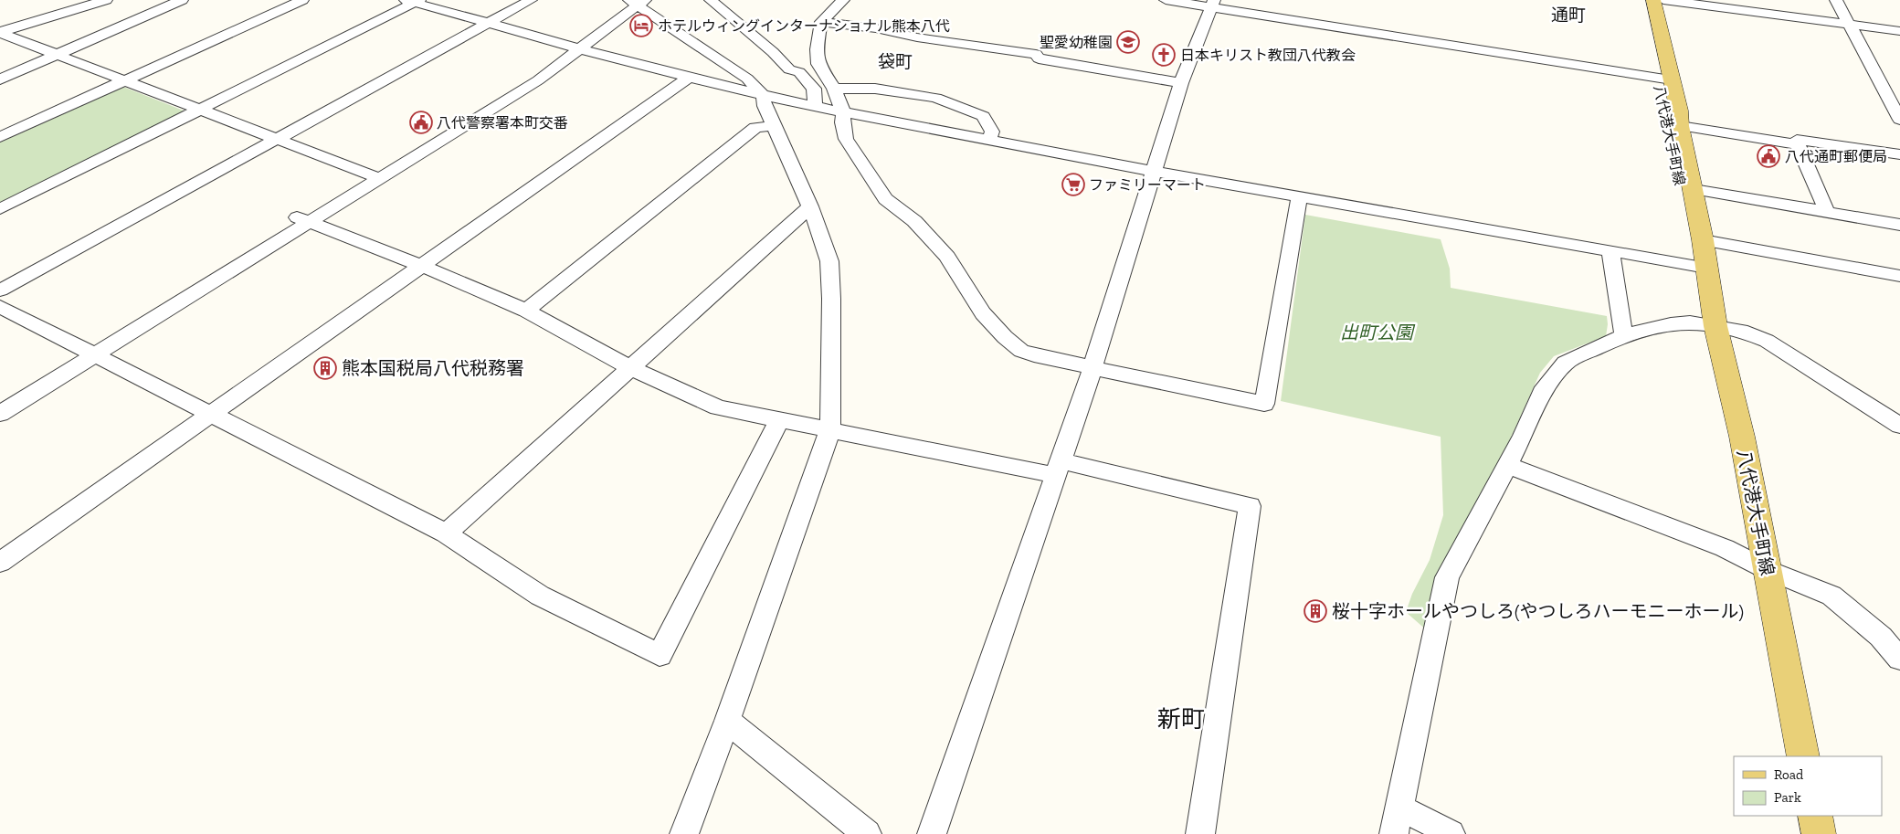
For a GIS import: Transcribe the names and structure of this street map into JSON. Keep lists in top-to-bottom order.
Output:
{
  "streets": {
    "main road": ["八代港大手町線"]
  },
  "districts": ["通町", "袋町", "新町"],
  "parks": ["出町公園"],
  "places": {
    "hotel": ["ホテルウィングインターナショナル熊本八代"],
    "school or university": ["聖愛幼稚園"],
    "church": ["日本キリスト教団八代教会"],
    "public building": ["八代警察署本町交番", "八代通町郵便局"],
    "supermarket": ["ファミリーマート"],
    "building": ["熊本国税局八代税務署", "桜十字ホールやつしろ(やつしろハーモニーホール)"]
  },
  "legend": ["Road", "Park"]
}
